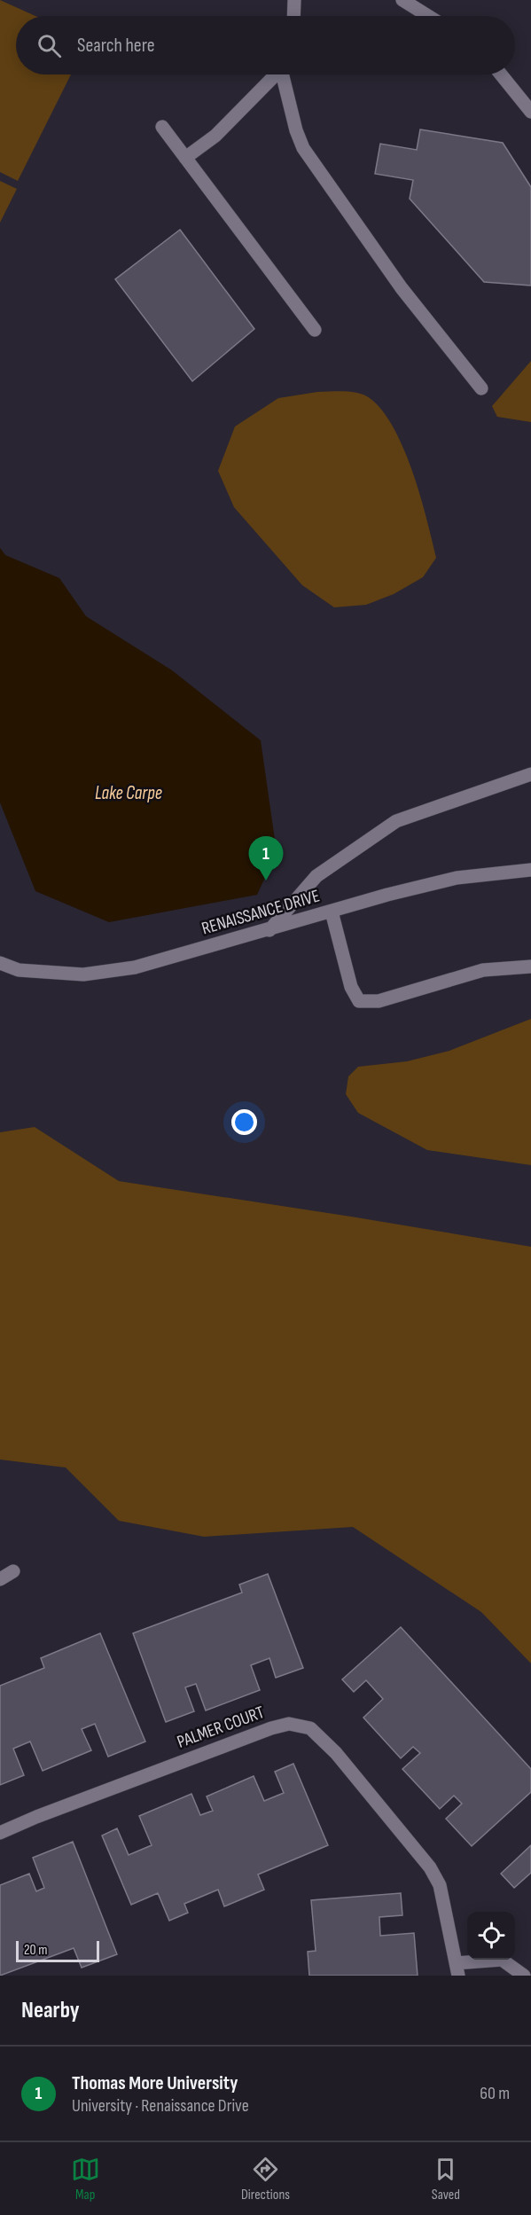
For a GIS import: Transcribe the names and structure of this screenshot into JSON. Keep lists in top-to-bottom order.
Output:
{
  "streets": {
    "street": ["RENAISSANCE DRIVE", "PALMER COURT"]
  },
  "water": ["Lake Carpe"],
  "scale_bar": "20 m",
  "page": {
    "search": "Search here",
    "pins": "1",
    "scale": "20 m",
    "heading": "Nearby",
    "list": [
      {
        "mark": "1",
        "name": "Thomas More University",
        "note": "University · Renaissance Drive",
        "value": "60 m"
      }
    ],
    "nav": ["Map", "Directions", "Saved"]
  }
}
